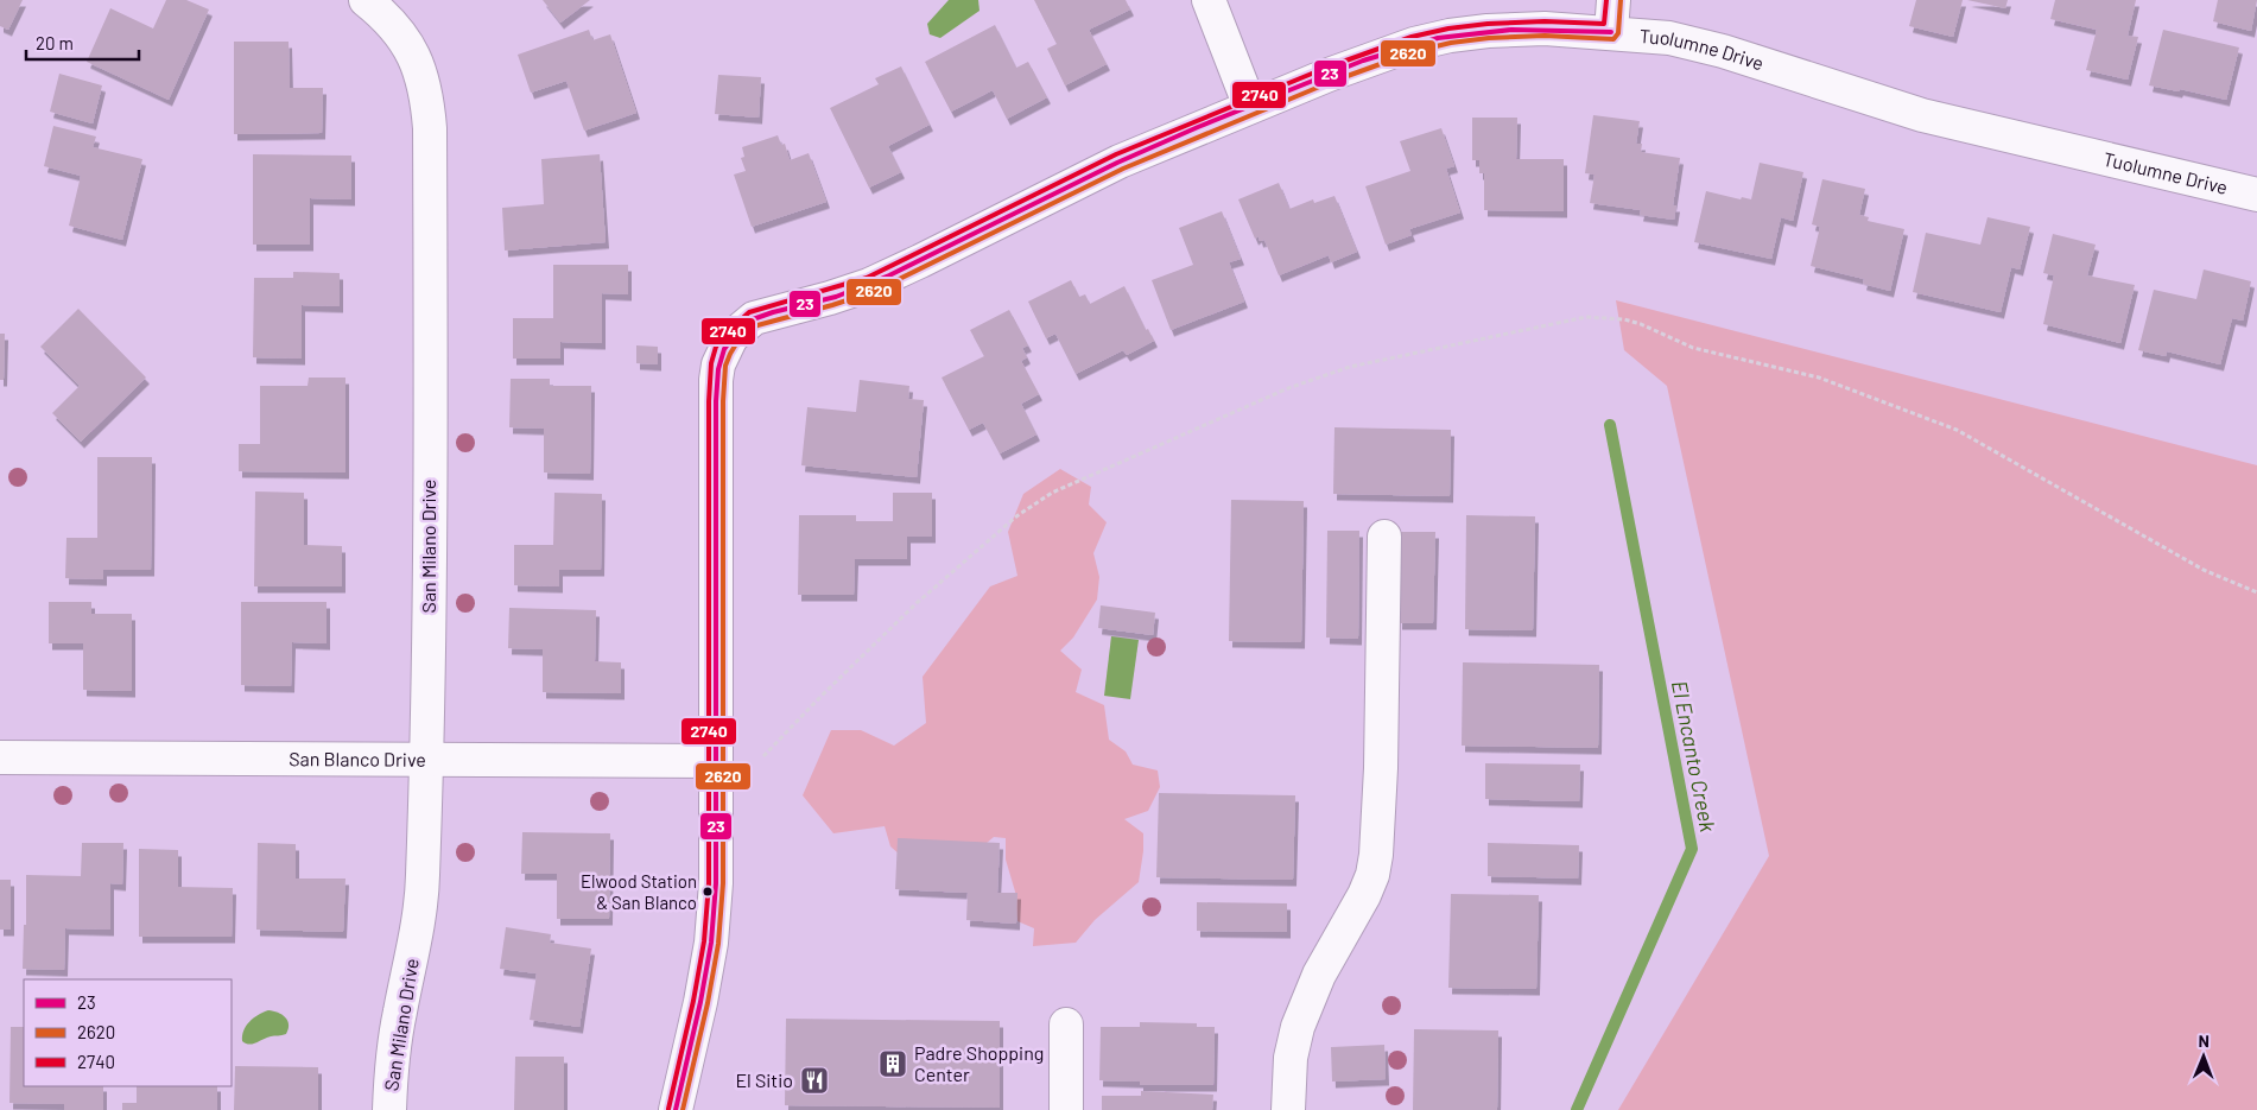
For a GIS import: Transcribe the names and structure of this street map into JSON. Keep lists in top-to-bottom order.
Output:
{
  "streets": {
    "street": ["Tuolumne Drive", "San Milano Drive", "San Blanco Drive"]
  },
  "crossings": [
    ["Tuolumne Drive", "San Blanco Drive"],
    ["San Milano Drive", "San Blanco Drive"]
  ],
  "water": ["El Encanto Creek"],
  "places": {
    "other": ["Elwood Station & San Blanco"],
    "building": ["Padre Shopping Center"],
    "restaurant": ["El Sitio"]
  },
  "lines": ["transit line 2620", "transit line 2740", "transit line 23"],
  "legend": ["23", "2620", "2740"],
  "scale_bar": "20 m",
  "north": "top"
}
